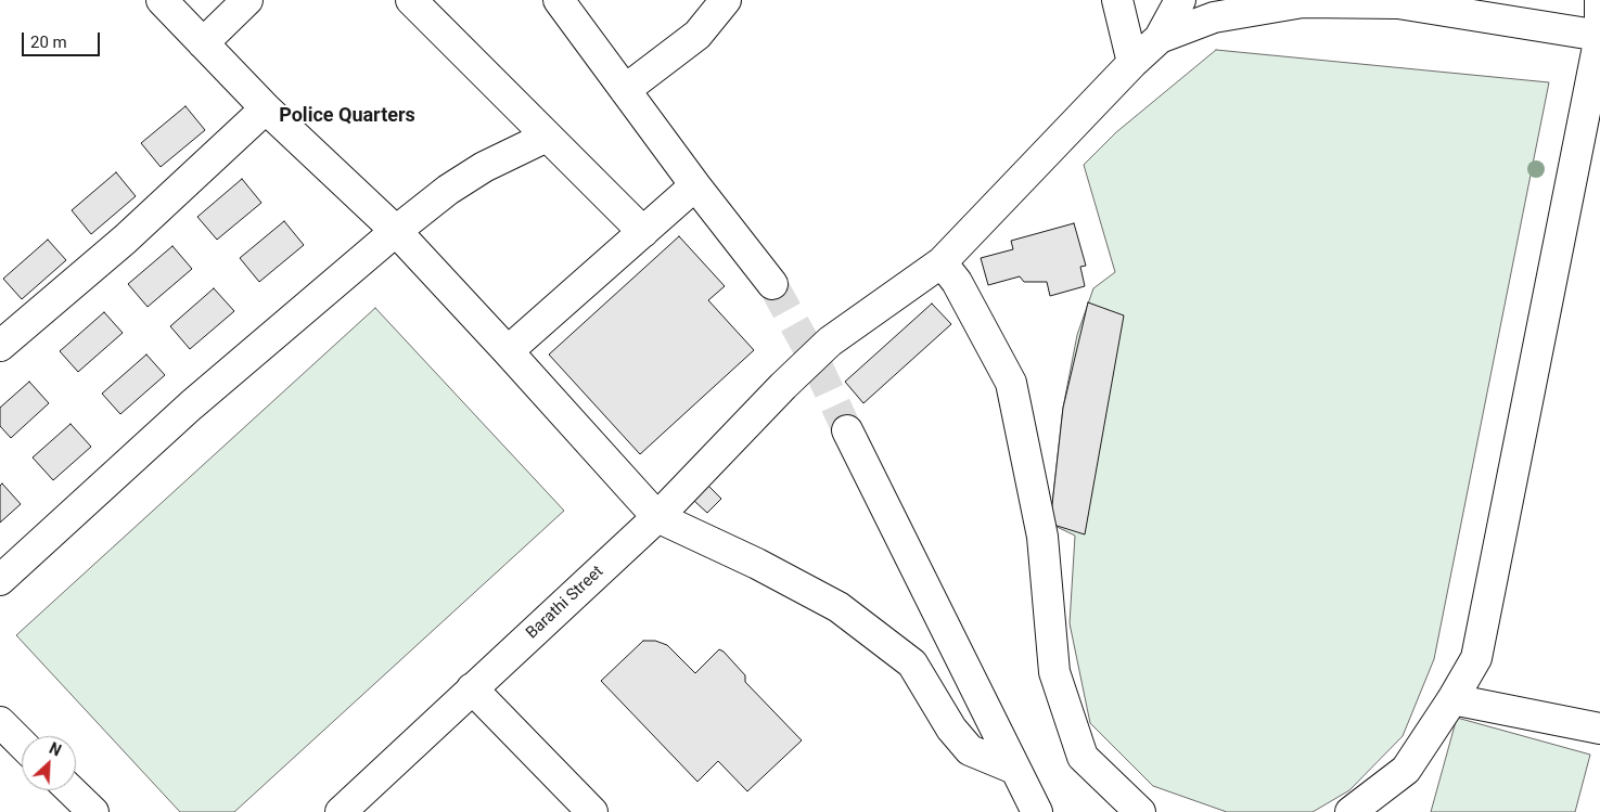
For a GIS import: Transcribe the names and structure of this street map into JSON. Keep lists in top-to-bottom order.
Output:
{
  "streets": {
    "street": ["Barathi Street"]
  },
  "districts": ["Police Quarters"],
  "scale_bar": "20 m",
  "north": "top right"
}
